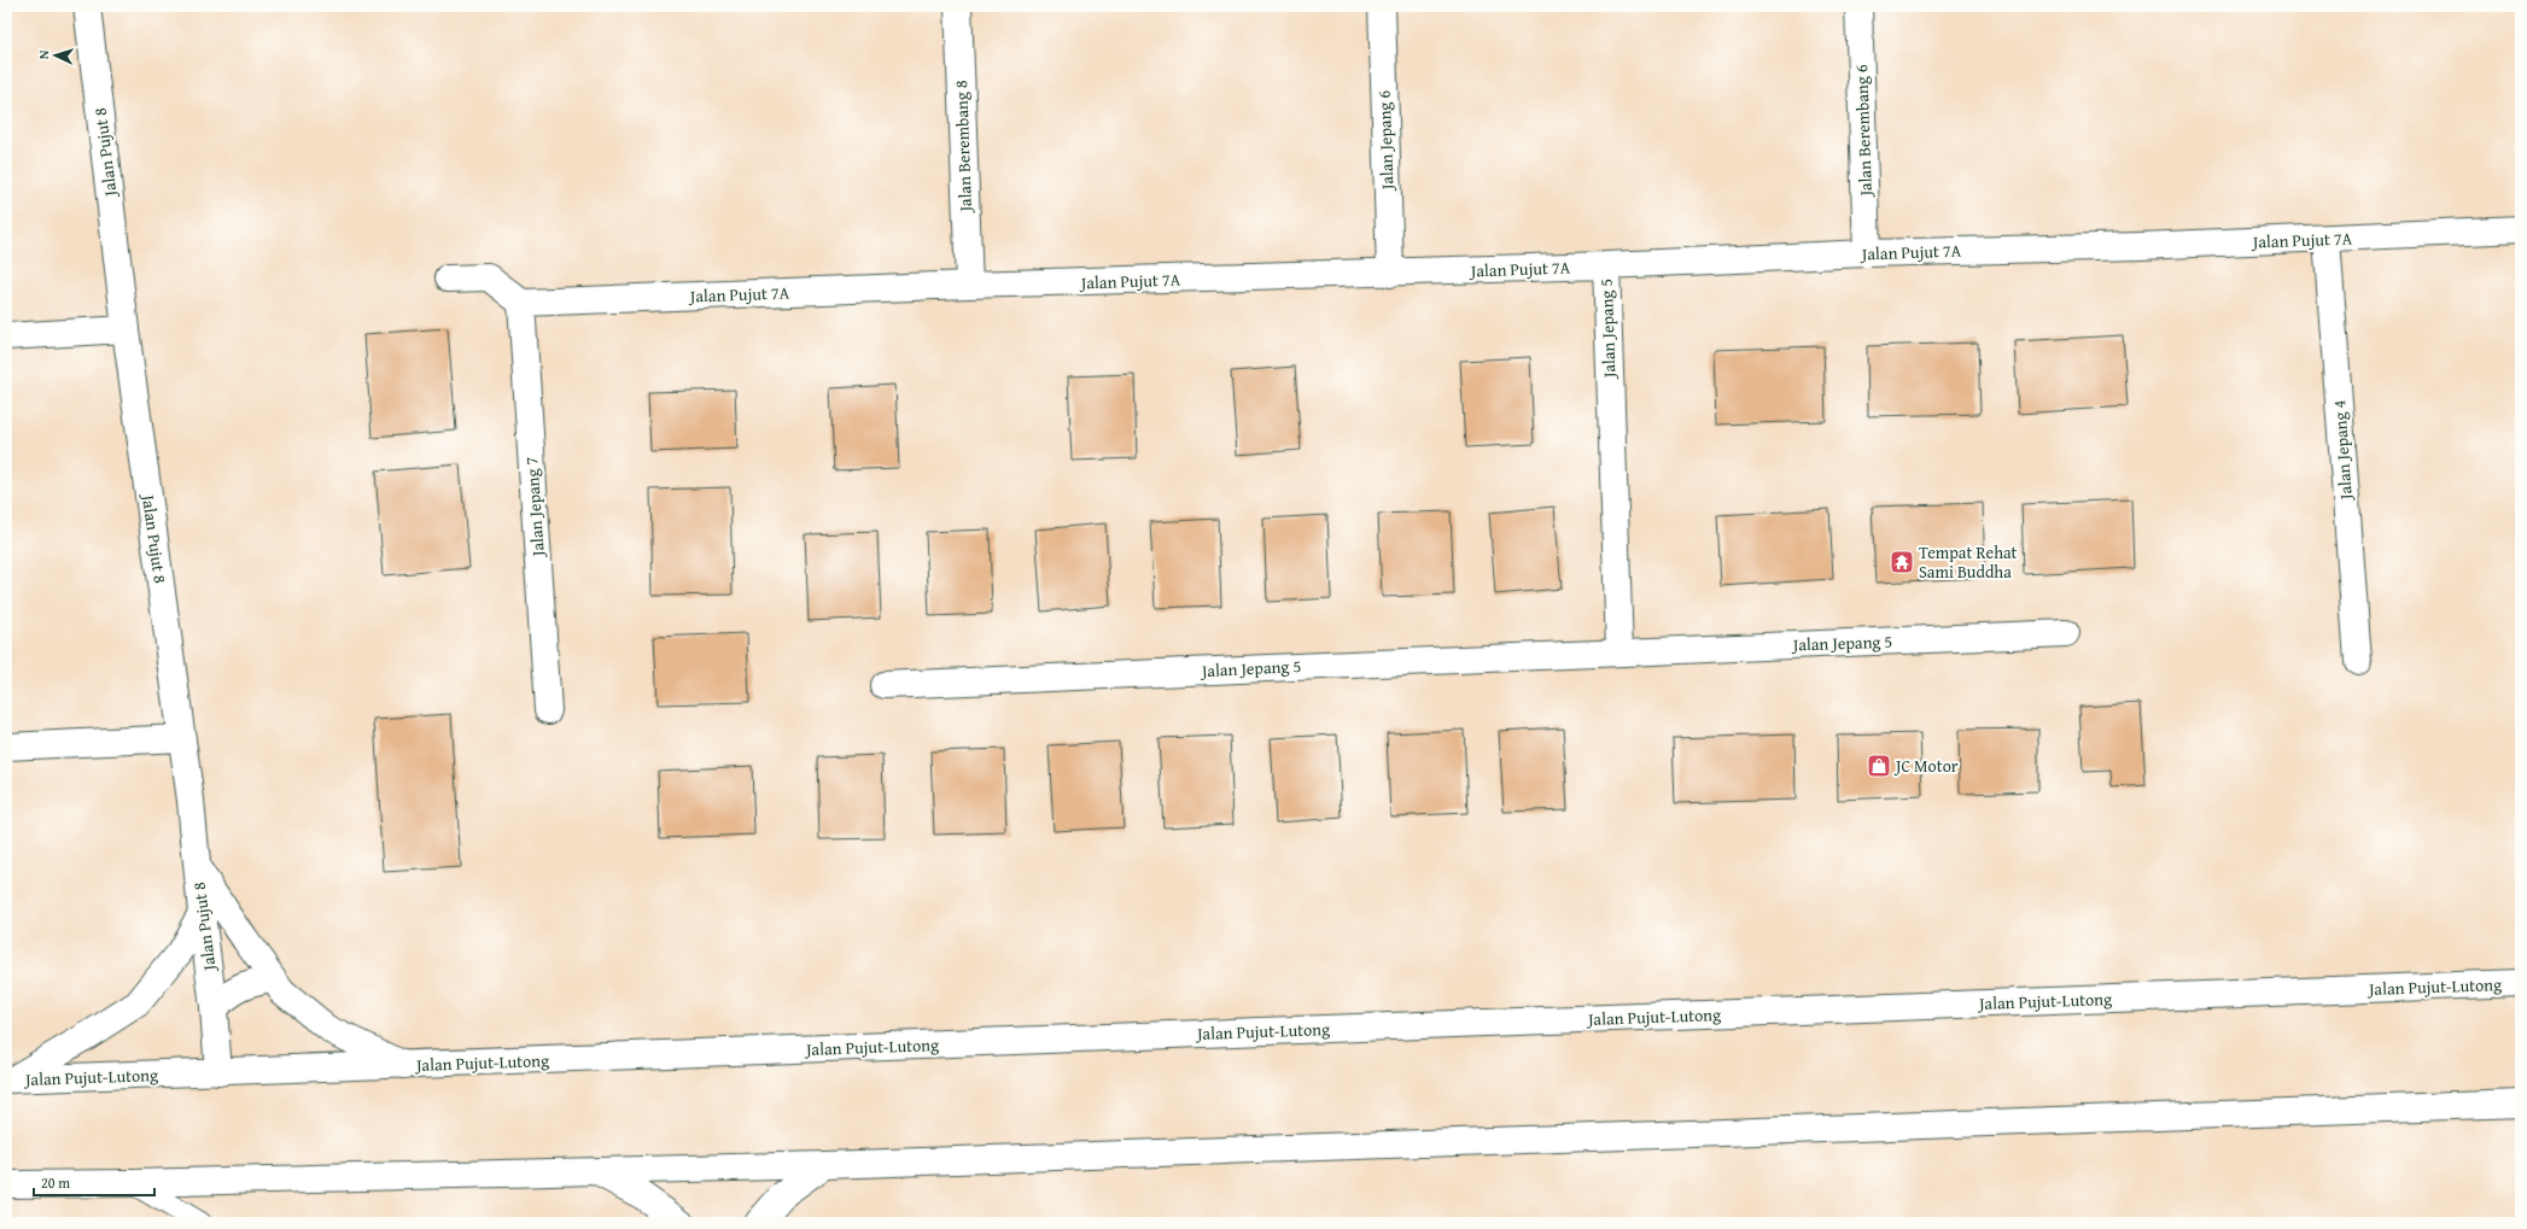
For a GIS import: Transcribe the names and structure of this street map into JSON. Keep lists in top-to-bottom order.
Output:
{
  "streets": {
    "main road": [
      "Jalan Berembang 6",
      "Jalan Jepang 6",
      "Jalan Berembang 8",
      "Jalan Pujut 8",
      "Jalan Pujut 7A",
      "Jalan Jepang 5",
      "Jalan Jepang 4",
      "Jalan Jepang 7",
      "Jalan Pujut-Lutong"
    ]
  },
  "crossings": [
    ["Jalan Berembang 6", "Jalan Pujut 7A"],
    ["Jalan Jepang 6", "Jalan Pujut 7A"],
    ["Jalan Berembang 8", "Jalan Pujut 7A"],
    ["Jalan Pujut 8", "Jalan Pujut-Lutong"],
    ["Jalan Pujut 7A", "Jalan Jepang 5"],
    ["Jalan Pujut 7A", "Jalan Jepang 4"],
    ["Jalan Pujut 7A", "Jalan Jepang 7"]
  ],
  "places": {
    "temple": ["Tempat Rehat Sami Buddha"],
    "shop": ["JC Motor"]
  },
  "scale_bar": "20 m",
  "north": "left"
}
